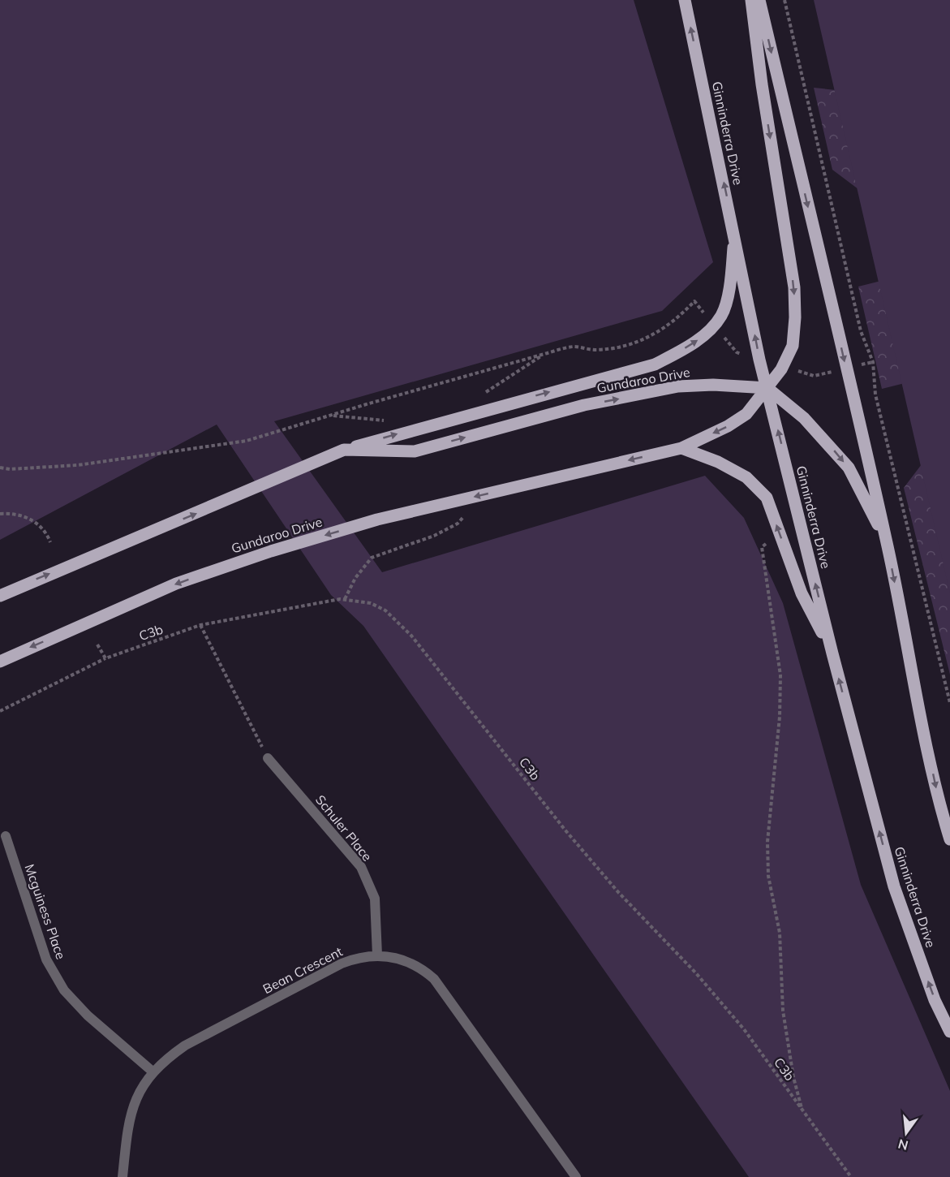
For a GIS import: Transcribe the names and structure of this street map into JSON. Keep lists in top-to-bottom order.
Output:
{
  "streets": {
    "main road": ["Ginninderra Drive", "Gundaroo Drive"],
    "street": ["Schuler Place", "Mcguiness Place", "Bean Crescent"],
    "path": ["C3b"]
  },
  "crossings": [
    ["Ginninderra Drive", "Gundaroo Drive"],
    ["Schuler Place", "Bean Crescent"],
    ["Mcguiness Place", "Bean Crescent"]
  ],
  "north": "bottom"
}
